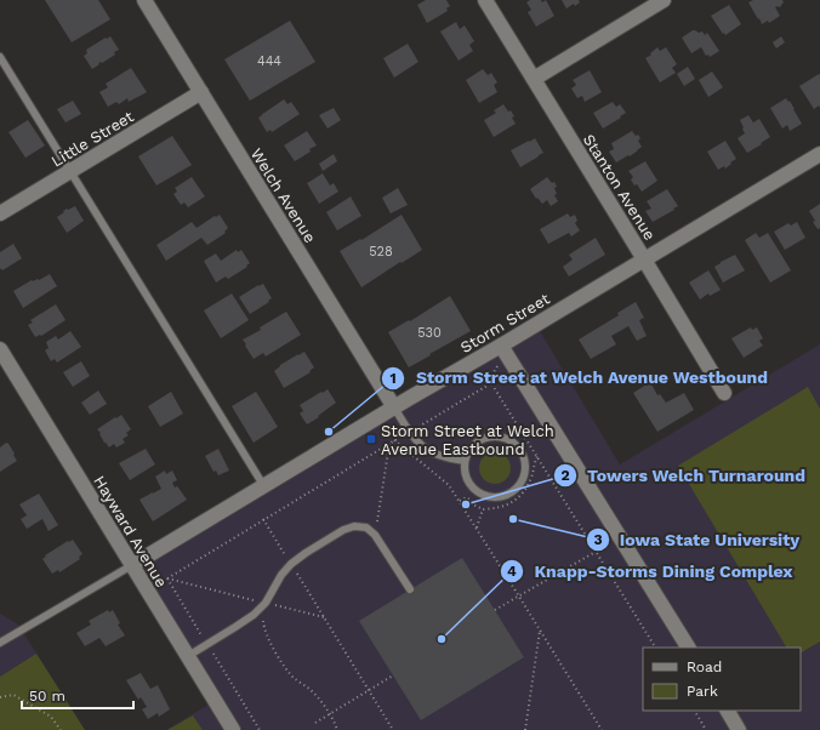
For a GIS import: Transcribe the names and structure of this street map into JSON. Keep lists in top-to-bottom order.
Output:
{
  "streets": {
    "street": [
      "Little Street",
      "Stanton Avenue",
      "Welch Avenue",
      "Storm Street",
      "Hayward Avenue"
    ]
  },
  "crossings": [
    ["Little Street", "Welch Avenue"],
    ["Stanton Avenue", "Storm Street"],
    ["Welch Avenue", "Storm Street"],
    ["Storm Street", "Hayward Avenue"]
  ],
  "places": {
    "other": [
      "Storm Street at Welch Avenue Westbound",
      "Towers Welch Turnaround",
      "Iowa State University",
      "Knapp-Storms Dining Complex"
    ],
    "transit": ["Storm Street at Welch Avenue Eastbound"]
  },
  "house_numbers": ["444", "528", "530"],
  "legend": ["Road", "Park"],
  "scale_bar": "50 m"
}
